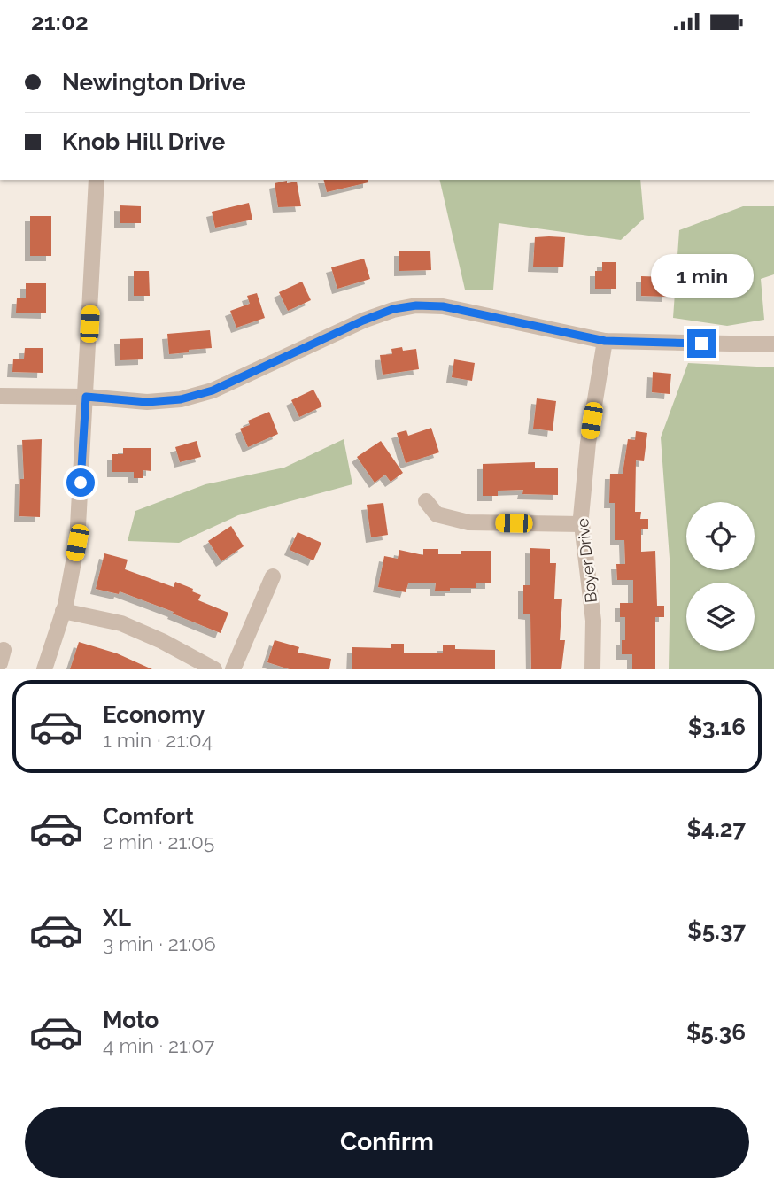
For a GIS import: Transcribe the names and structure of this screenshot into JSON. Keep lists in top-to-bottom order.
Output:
{
  "streets": {
    "street": ["Boyer Drive"]
  },
  "page": {
    "status": "21:02",
    "banner": ["Newington Drive", "Knob Hill Drive"],
    "bubble": "1 min",
    "list": [
      {
        "name": "Economy",
        "note": "1 min · 21:04",
        "value": "$3.16"
      },
      {
        "name": "Comfort",
        "note": "2 min · 21:05",
        "value": "$4.27"
      },
      {
        "name": "XL",
        "note": "3 min · 21:06",
        "value": "$5.37"
      },
      {
        "name": "Moto",
        "note": "4 min · 21:07",
        "value": "$5.36"
      }
    ],
    "buttons": "Confirm"
  }
}
